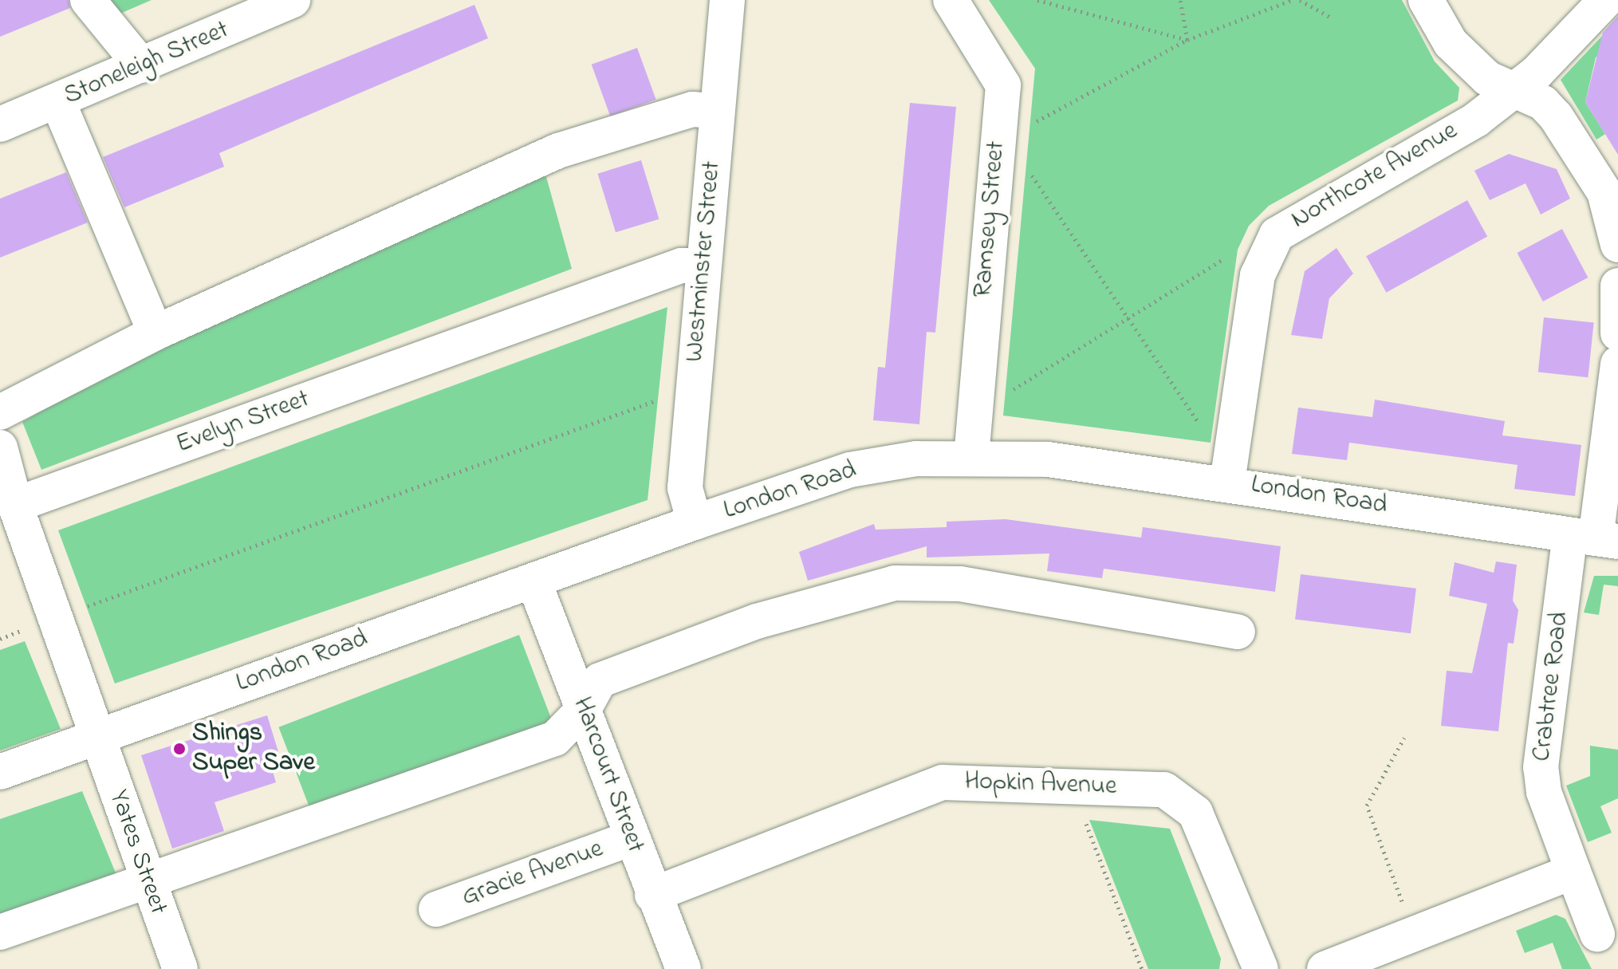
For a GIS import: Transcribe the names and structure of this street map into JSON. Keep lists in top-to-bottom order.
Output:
{
  "streets": {
    "street": [
      "Stoneleigh Street",
      "Northcote Avenue",
      "Ramsey Street",
      "Westminster Street",
      "Evelyn Street",
      "London Road",
      "Crabtree Road",
      "Harcourt Street",
      "Hopkin Avenue",
      "Yates Street",
      "Gracie Avenue"
    ]
  },
  "crossings": [
    ["Northcote Avenue", "London Road"],
    ["Ramsey Street", "London Road"],
    ["Westminster Street", "Evelyn Street"],
    ["Westminster Street", "London Road"],
    ["London Road", "Crabtree Road"],
    ["London Road", "Harcourt Street"],
    ["London Road", "Yates Street"],
    ["Harcourt Street", "Hopkin Avenue"],
    ["Harcourt Street", "Gracie Avenue"]
  ],
  "places": ["Shings Super Save"]
}
